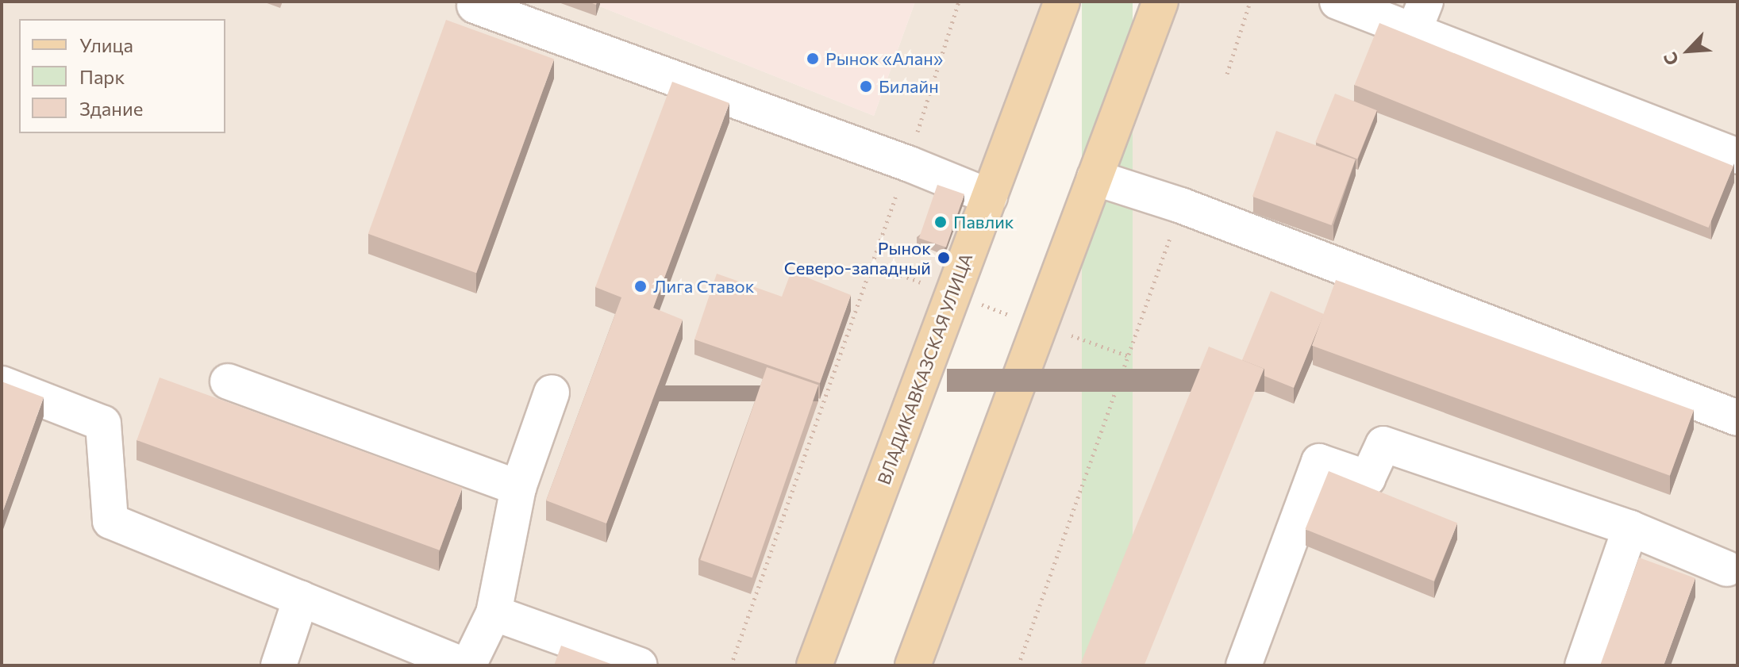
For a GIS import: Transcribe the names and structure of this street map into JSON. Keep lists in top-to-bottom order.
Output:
{
  "streets": {
    "main road": ["ВЛАДИКАВКАЗСКАЯ УЛИЦА"]
  },
  "places": [
    "Рынок «Алан»",
    "Билайн",
    "Павлик",
    "Рынок Северо-западный",
    "Лига Ставок"
  ],
  "legend": ["Улица", "Парк", "Здание"],
  "north": "bottom left"
}
